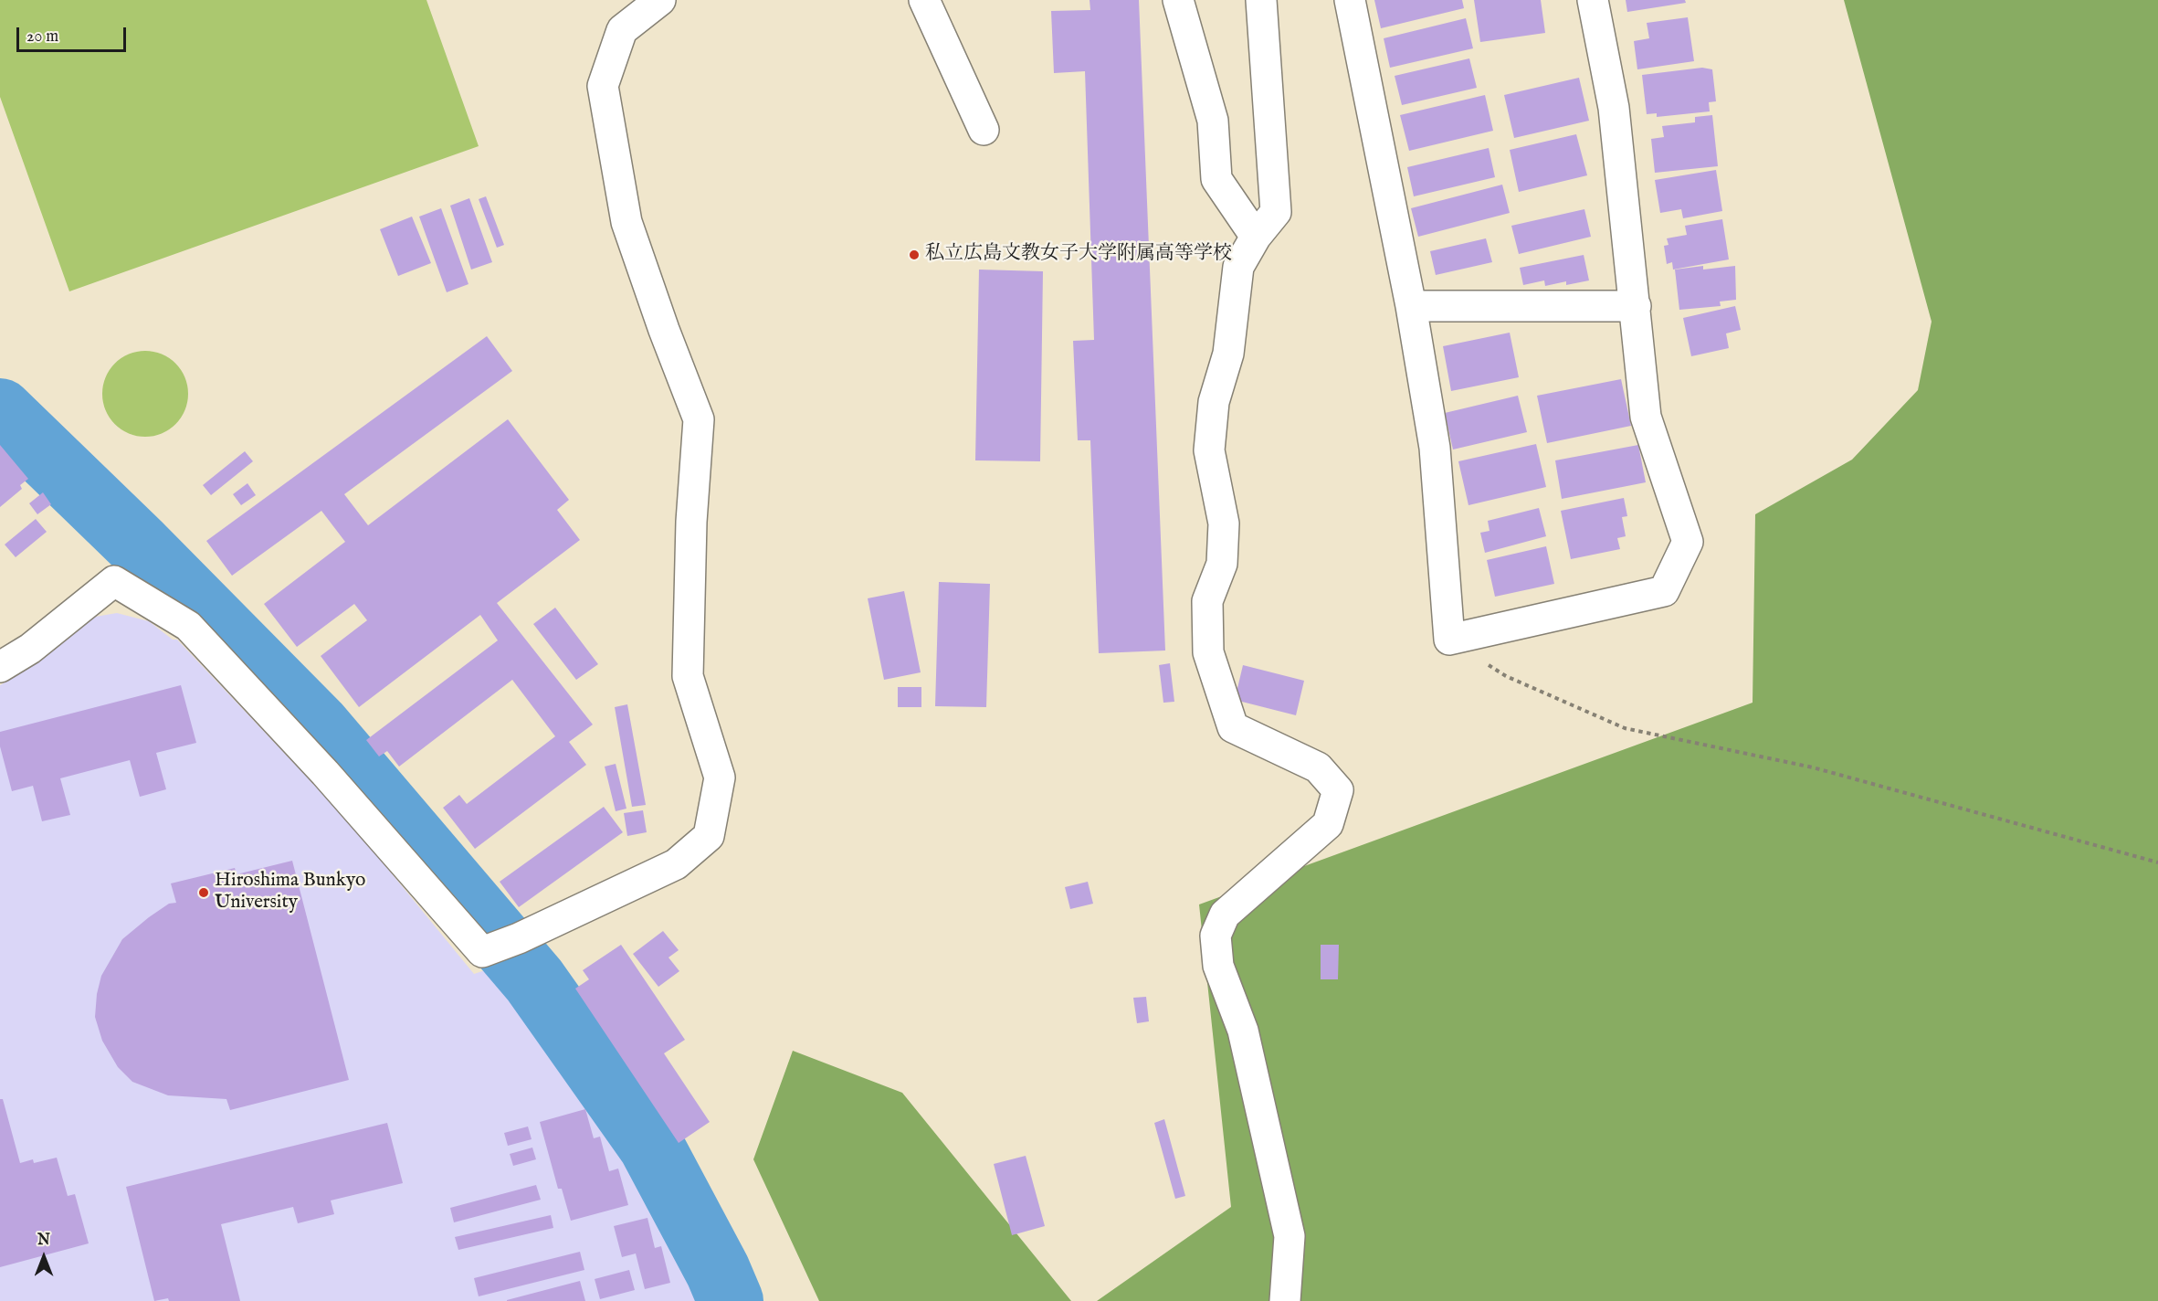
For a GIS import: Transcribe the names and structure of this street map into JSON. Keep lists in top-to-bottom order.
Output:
{
  "places": ["私立広島文教女子大学附属高等学校", "Hiroshima Bunkyo University"],
  "scale_bar": "20 m",
  "north": "top"
}
